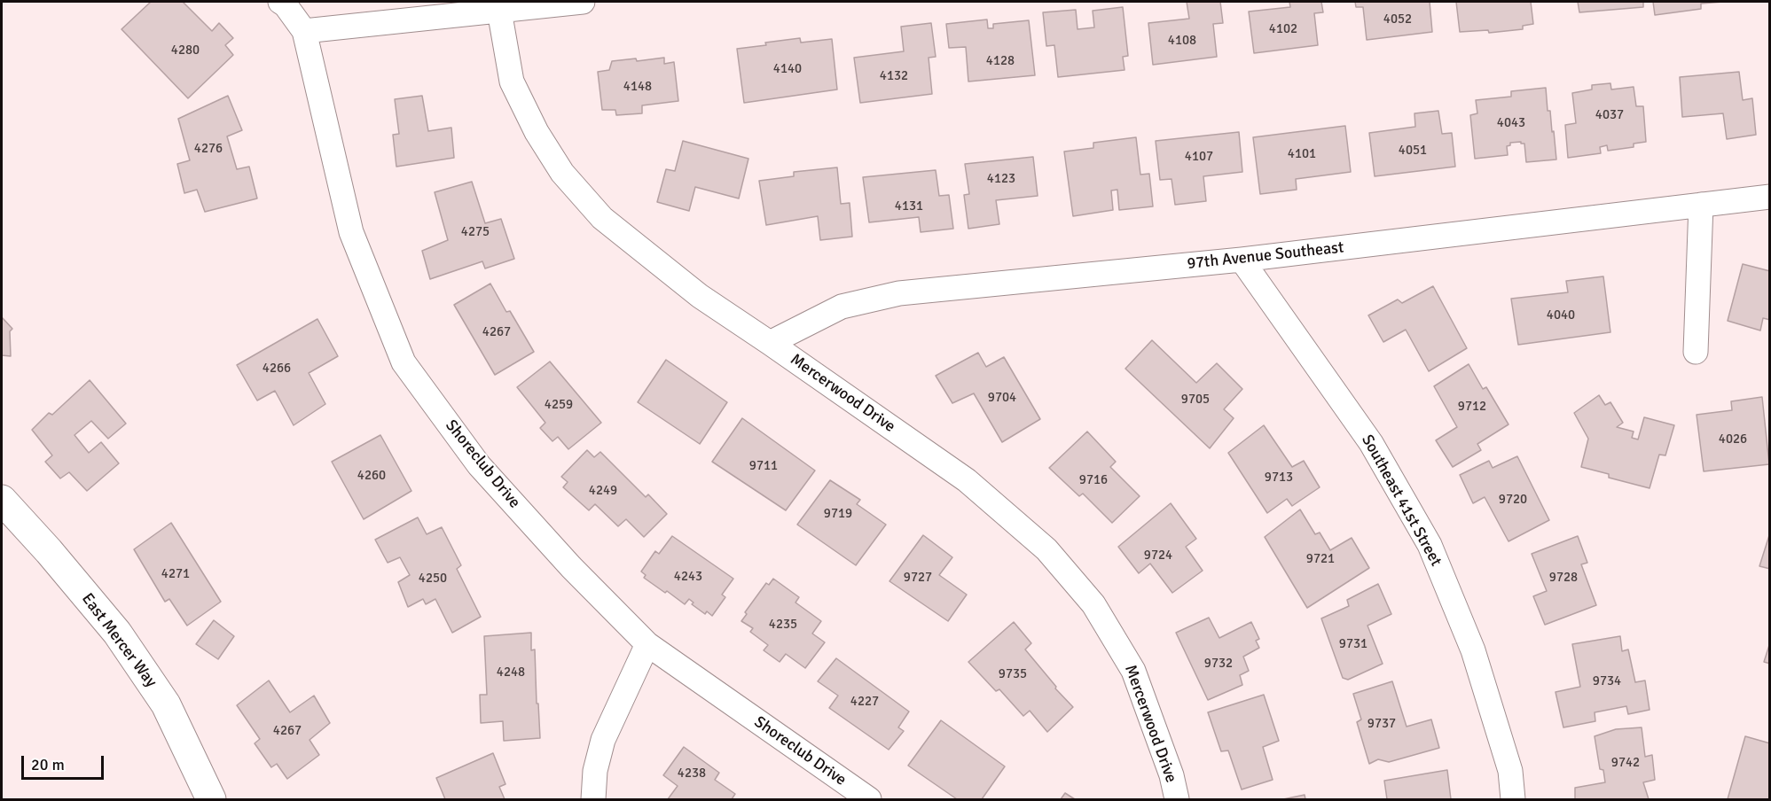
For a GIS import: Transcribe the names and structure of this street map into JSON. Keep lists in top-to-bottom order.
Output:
{
  "streets": {
    "street": [
      "97th Avenue Southeast",
      "Mercerwood Drive",
      "Shoreclub Drive",
      "Southeast 41st Street",
      "East Mercer Way"
    ]
  },
  "crossings": [
    ["97th Avenue Southeast", "Mercerwood Drive"],
    ["97th Avenue Southeast", "Southeast 41st Street"]
  ],
  "house_numbers": [
    "4052",
    "4102",
    "4108",
    "4280",
    "4128",
    "4140",
    "4132",
    "4148",
    "4037",
    "4043",
    "4276",
    "4051",
    "4101",
    "4107",
    "4123",
    "4131",
    "4275",
    "4040",
    "4267",
    "4266",
    "9704",
    "9705",
    "4259",
    "9712",
    "4026",
    "9711",
    "4260",
    "9713",
    "9716",
    "4249",
    "9720",
    "9719",
    "9724",
    "9721",
    "4271",
    "4243",
    "9727",
    "9728",
    "4250",
    "4235",
    "9731",
    "9732",
    "4248",
    "9735",
    "9734",
    "4227",
    "9737",
    "4267",
    "9742",
    "4238"
  ],
  "scale_bar": "20 m"
}
